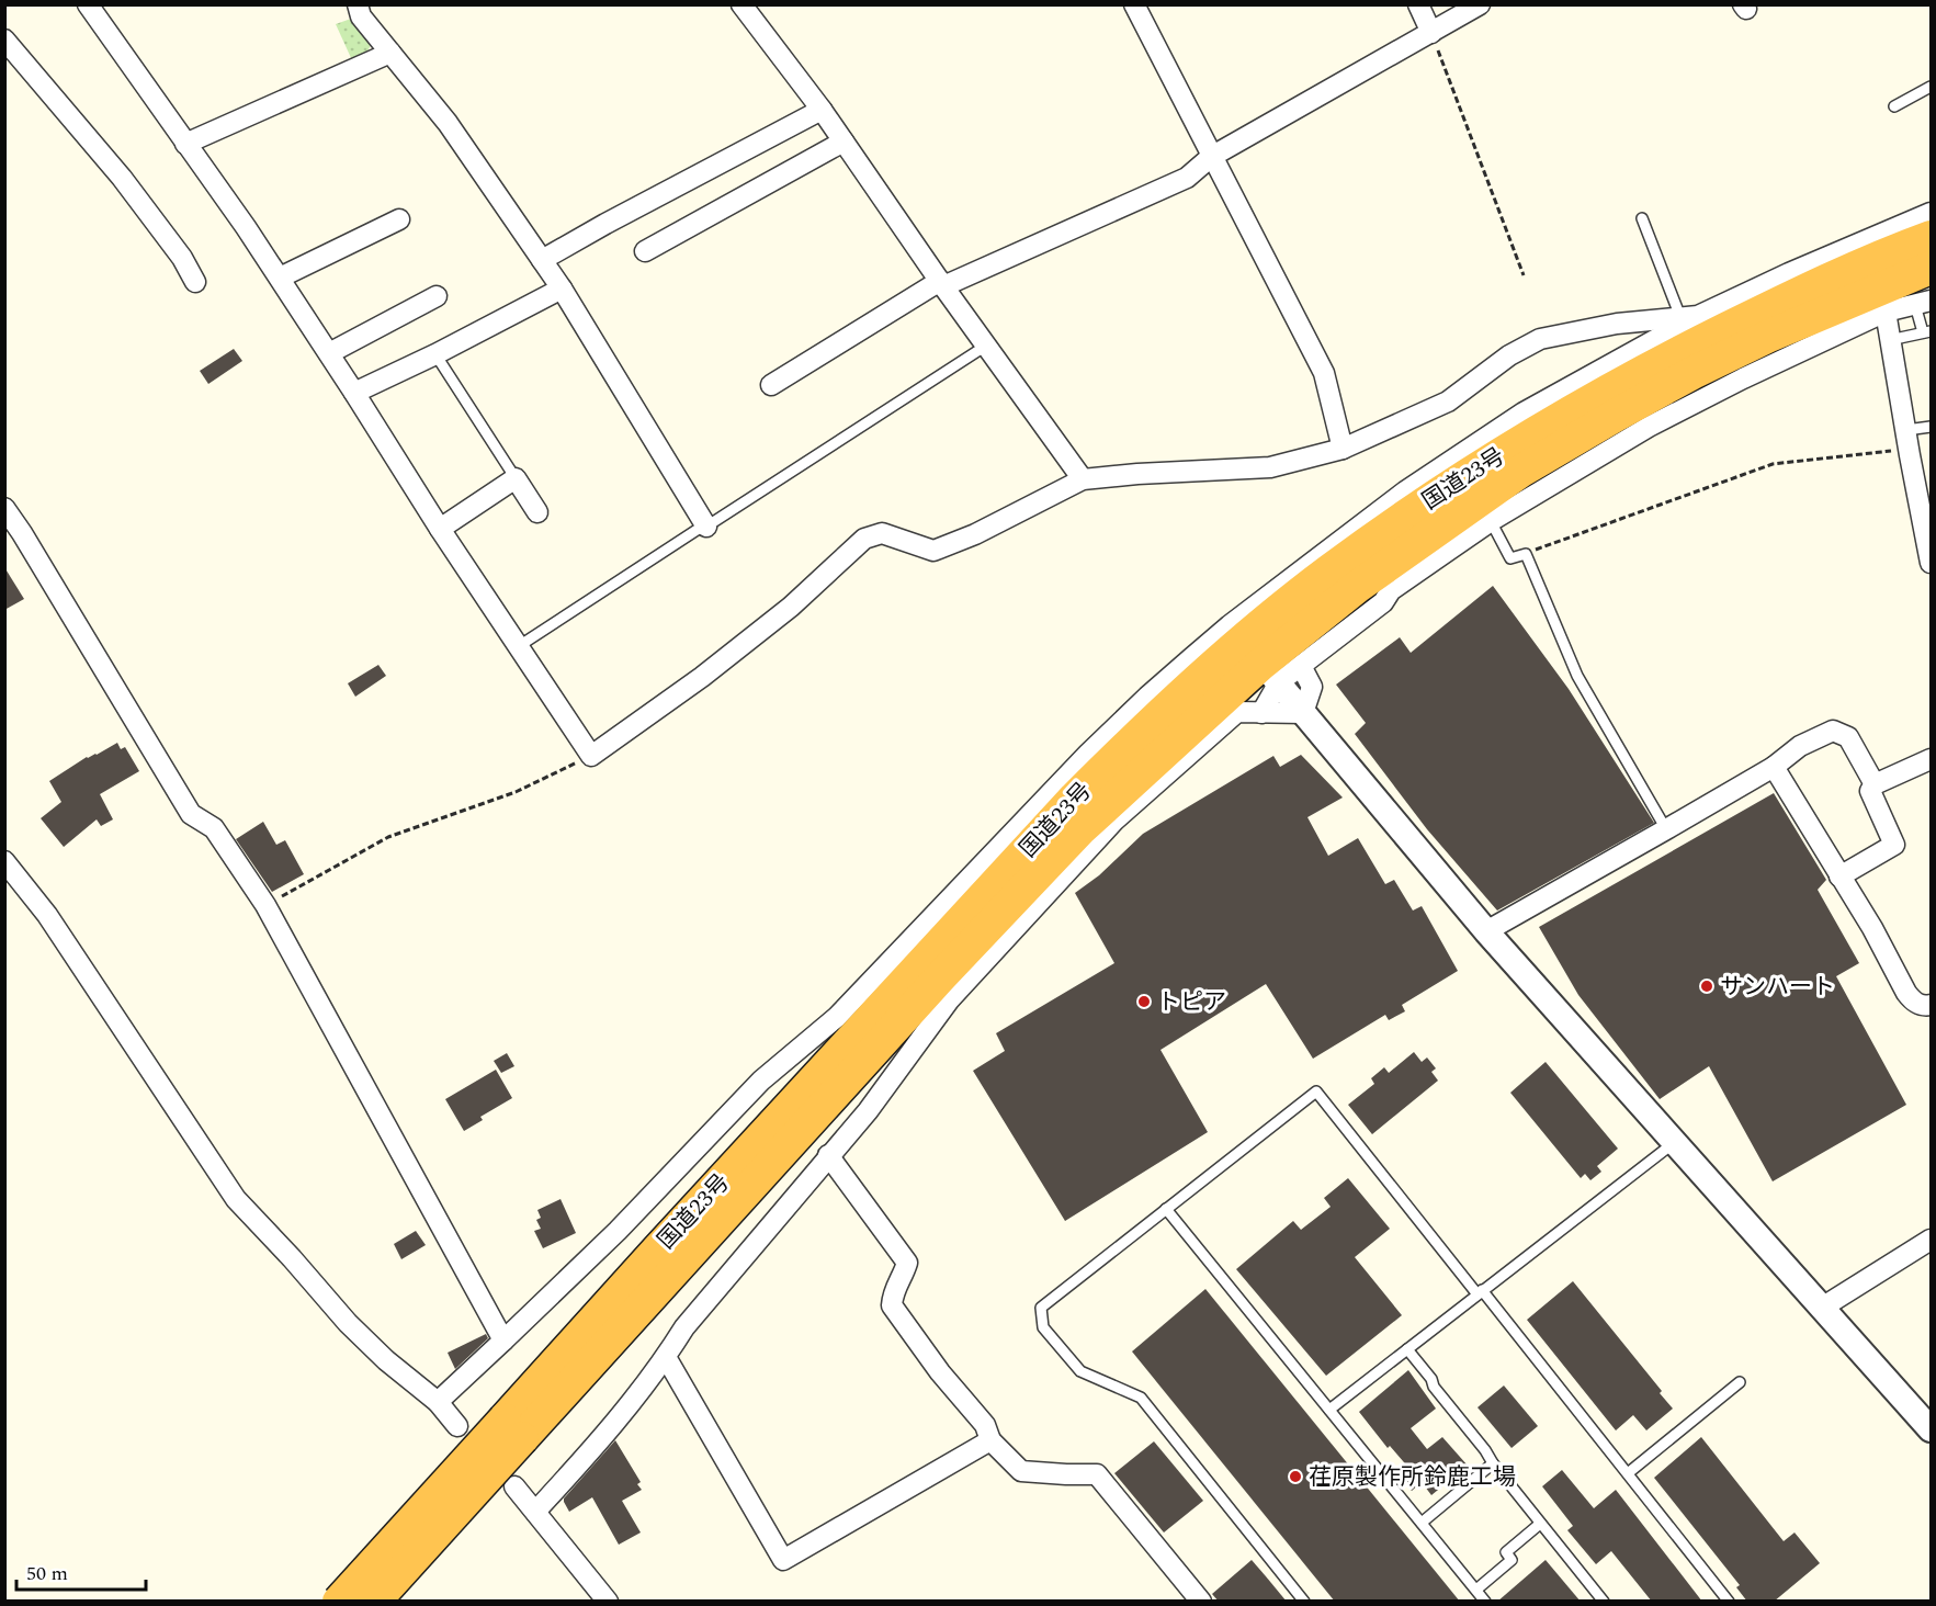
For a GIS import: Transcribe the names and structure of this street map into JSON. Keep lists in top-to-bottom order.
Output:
{
  "streets": {
    "highway": ["国道23号"]
  },
  "places": ["サンハート", "トピア", "荏原製作所鈴鹿工場"],
  "scale_bar": "50 m"
}
